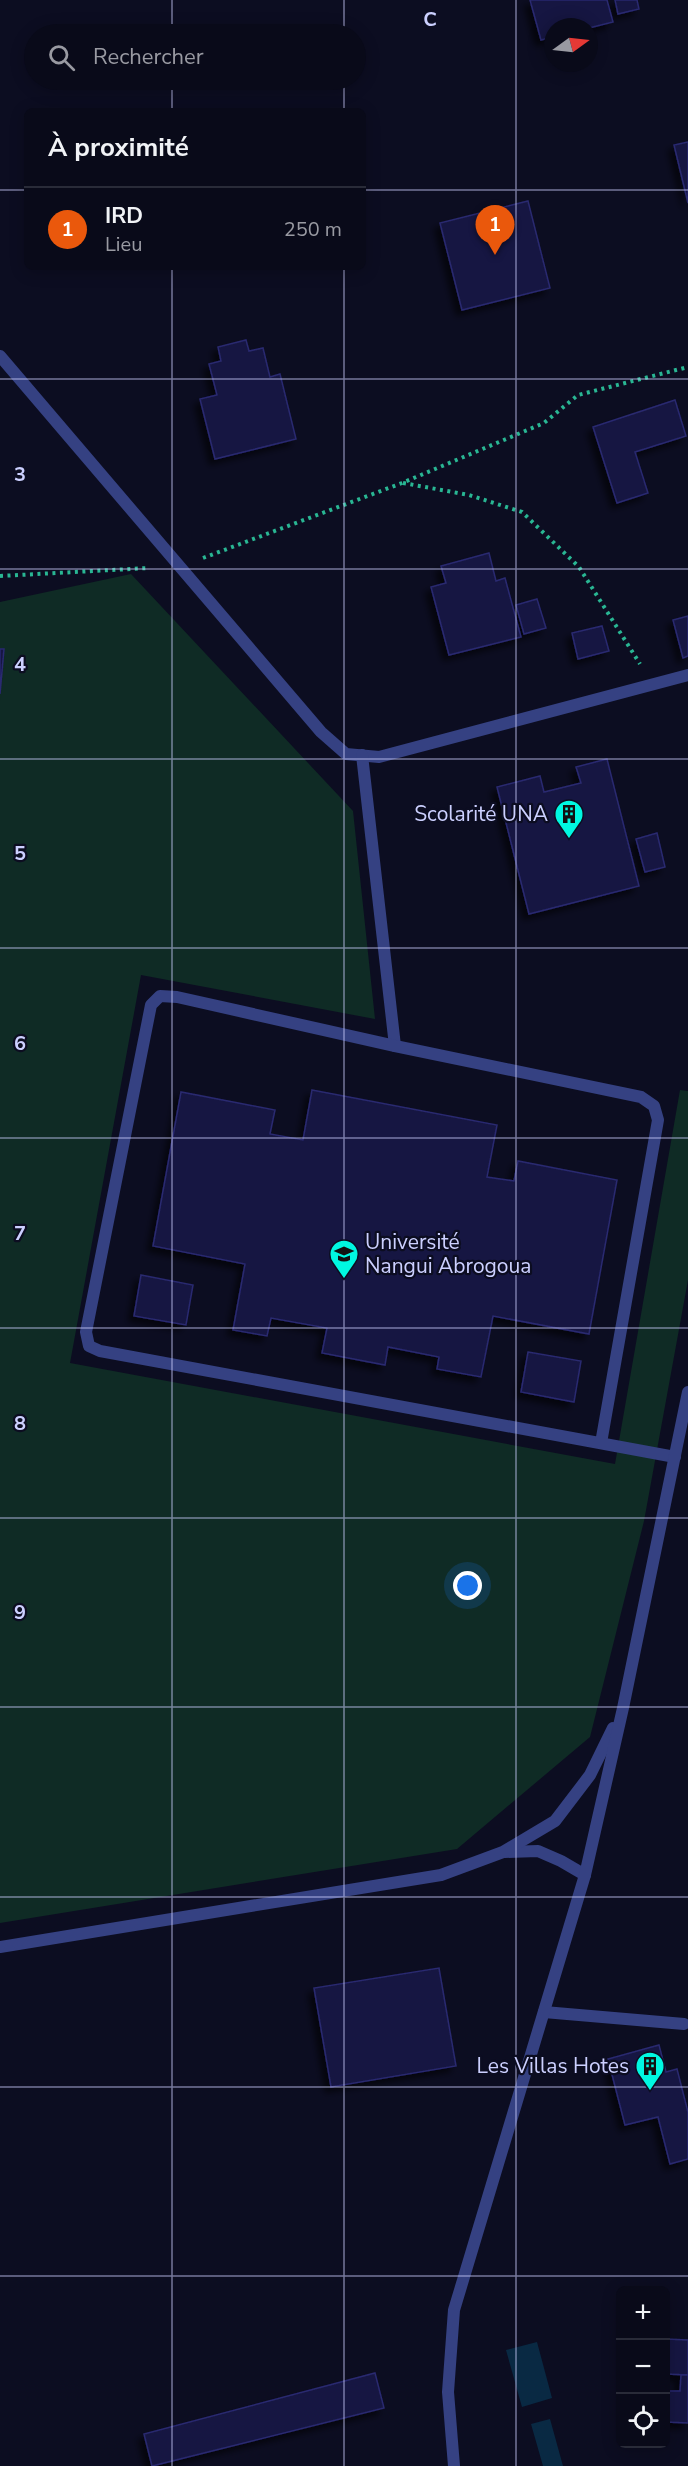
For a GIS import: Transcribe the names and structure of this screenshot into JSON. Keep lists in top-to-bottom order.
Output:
{
  "places": {
    "building": ["Scolarité UNA", "Les Villas Hotes"],
    "school or university": ["Université Nangui Abrogoua"]
  },
  "north": "right",
  "page": {
    "search": "Rechercher",
    "heading": "À proximité",
    "list": [
      {
        "mark": "1",
        "name": "IRD",
        "note": "Lieu",
        "value": "250 m"
      }
    ],
    "pins": "1",
    "map_buttons": ["+", "−"]
  },
  "grid": {
    "columns": ["C"],
    "rows": [
      "3",
      "4",
      "5",
      "6",
      "7",
      "8",
      "9"
    ]
  }
}
